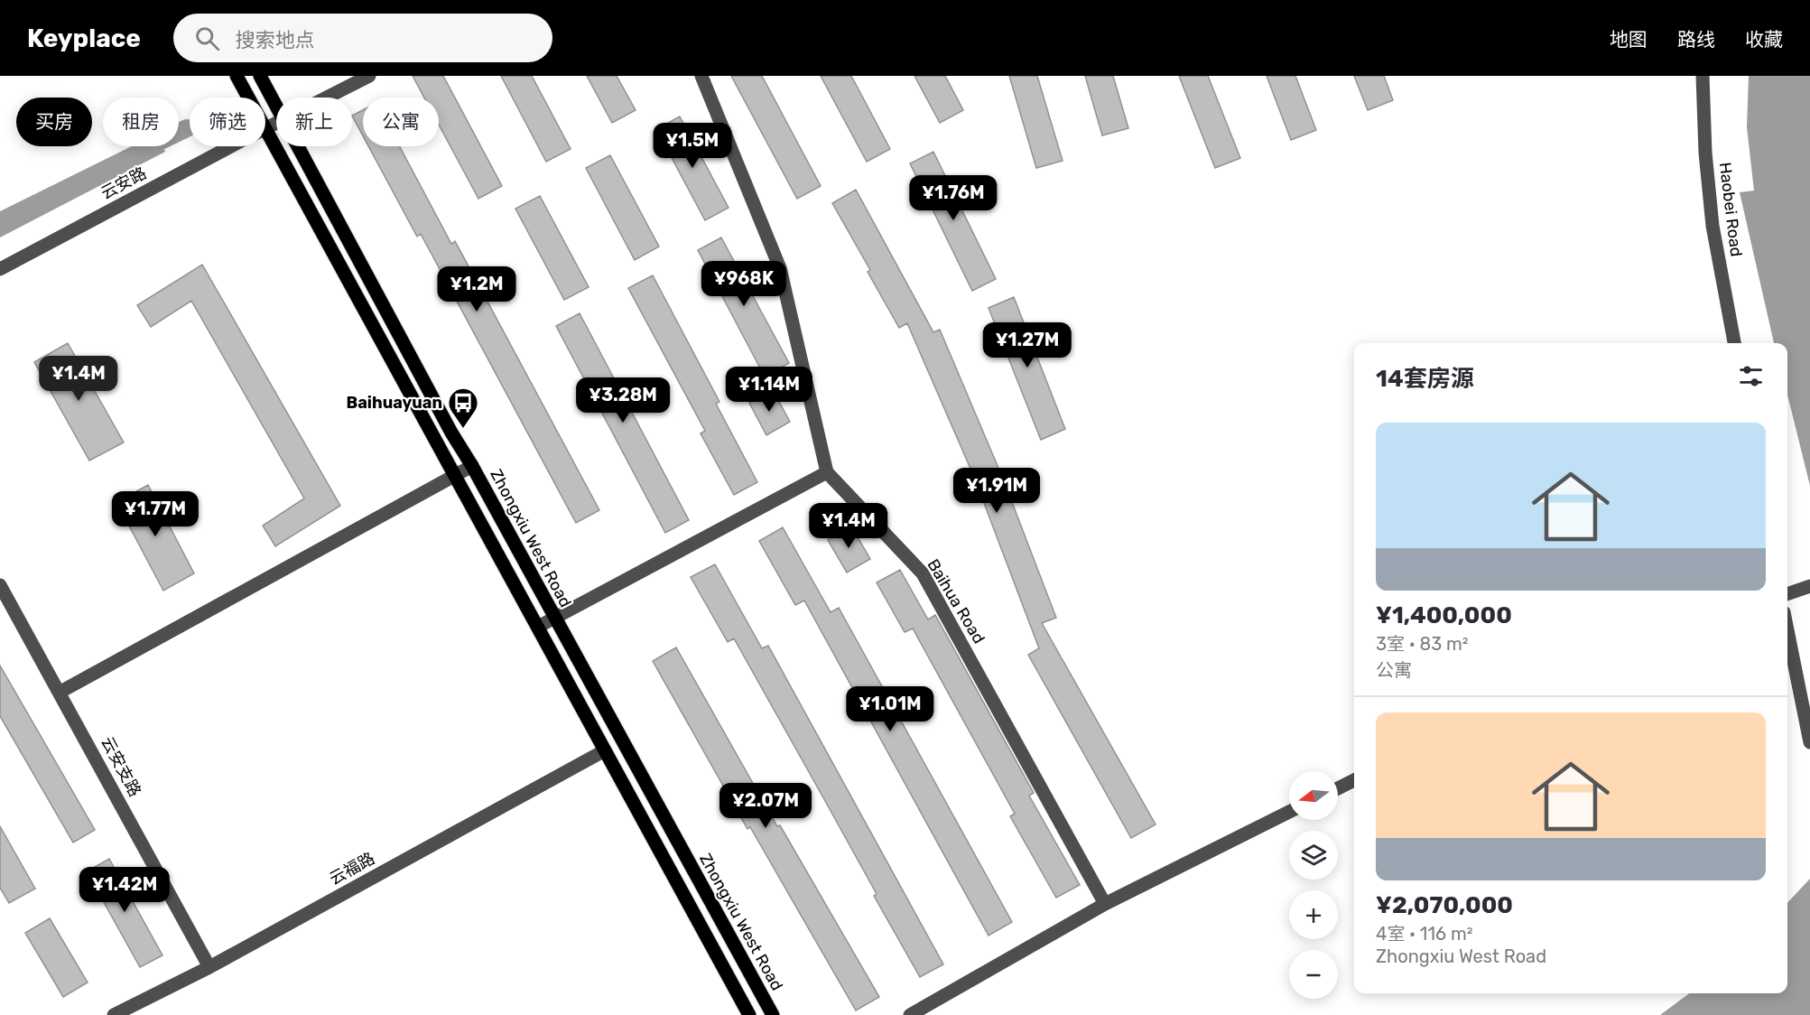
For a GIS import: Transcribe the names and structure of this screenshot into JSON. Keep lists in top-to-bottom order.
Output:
{
  "streets": {
    "main road": ["Zhongxiu West Road"],
    "street": [
      "云安路",
      "Haobei Road",
      "Baihua Road",
      "云安支路",
      "云福路"
    ]
  },
  "crossings": [
    ["云安支路", "云福路"]
  ],
  "places": {
    "bus stop": ["Baihuayuan"]
  },
  "north": "left",
  "page": {
    "header": "Keyplace",
    "search": "搜索地点",
    "nav": ["地图", "路线", "收藏"],
    "chip": [
      "买房",
      "租房",
      "筛选",
      "新上",
      "公寓"
    ],
    "price": [
      "¥1.5M",
      "¥1.76M",
      "¥968K",
      "¥1.2M",
      "¥1.27M",
      "¥1.4M",
      "¥1.14M",
      "¥3.28M",
      "¥1.91M",
      "¥1.77M",
      "¥1.4M",
      "¥1.01M",
      "¥2.07M",
      "¥1.42M"
    ],
    "heading": "14套房源",
    "list": [
      {
        "name": "¥1,400,000",
        "note": "3室 · 83 m² · 公寓"
      },
      {
        "name": "¥2,070,000",
        "note": "4室 · 116 m² · Zhongxiu West Road"
      }
    ],
    "map_buttons": ["+", "−"]
  }
}
